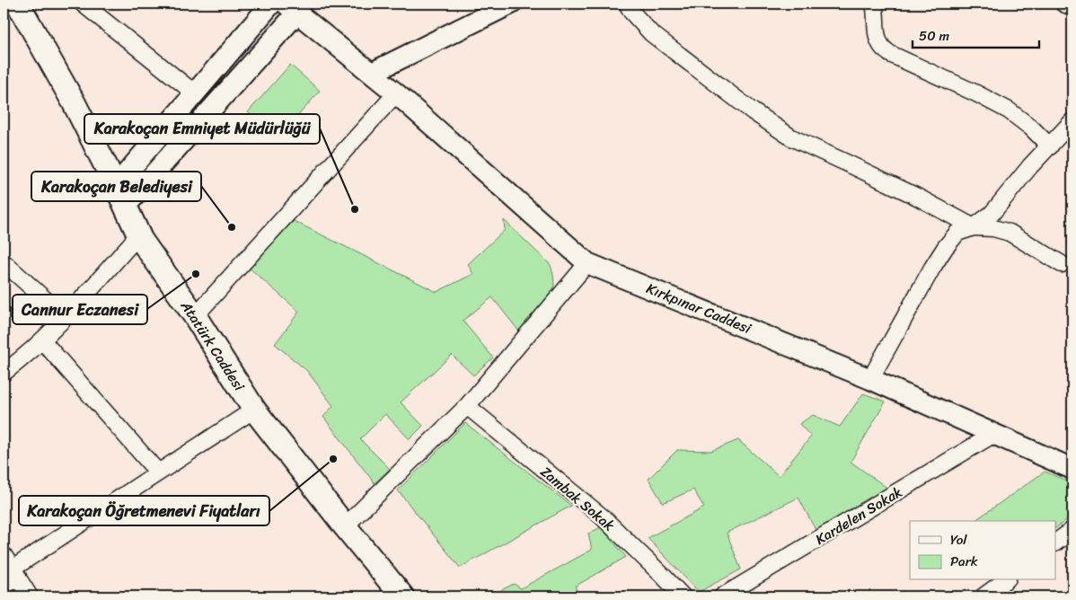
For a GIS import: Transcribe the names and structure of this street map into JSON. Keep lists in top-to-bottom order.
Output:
{
  "streets": {
    "main road": ["Atatürk Caddesi"],
    "street": ["Kırkpınar Caddesi", "Zambak Sokak", "Kardelen Sokak"]
  },
  "crossings": [
    ["Kırkpınar Caddesi", "Kardelen Sokak"]
  ],
  "places": [
    "Karakoçan Emniyet Müdürlüğü",
    "Karakoçan Belediyesi",
    "Cannur Eczanesi",
    "Karakoçan Öğretmenevi Fiyatları"
  ],
  "legend": ["Yol", "Park"],
  "scale_bar": "50 m"
}
